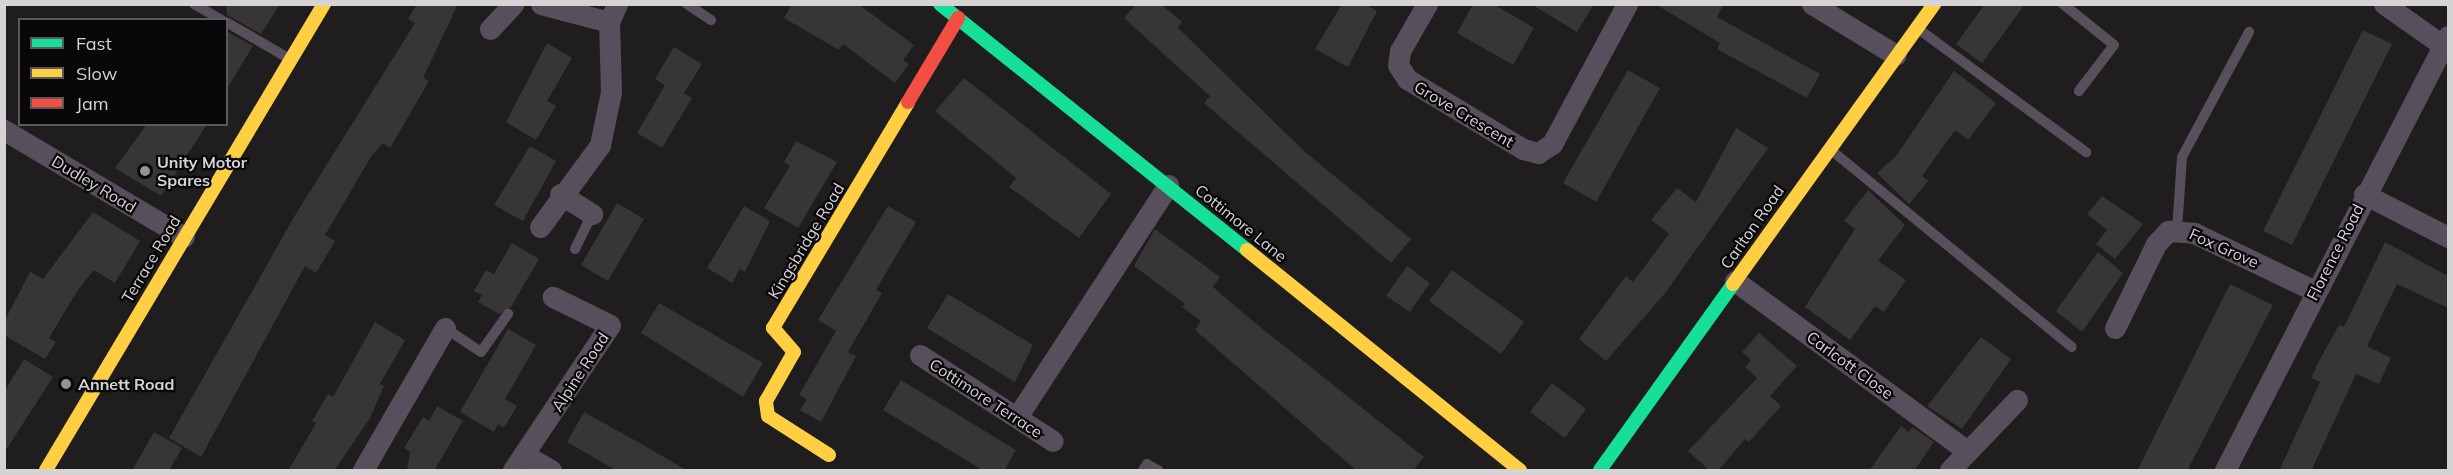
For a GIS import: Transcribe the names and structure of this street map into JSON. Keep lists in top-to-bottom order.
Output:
{
  "streets": {
    "street": [
      "Grove Crescent",
      "Dudley Road",
      "Cottimore Lane",
      "Carlton Road",
      "Kingsbridge Road",
      "Fox Grove",
      "Florence Road",
      "Terrace Road",
      "Carlcott Close",
      "Alpine Road",
      "Cottimore Terrace"
    ]
  },
  "crossings": [
    ["Dudley Road", "Terrace Road"],
    ["Cottimore Lane", "Kingsbridge Road"],
    ["Carlton Road", "Carlcott Close"],
    ["Fox Grove", "Florence Road"]
  ],
  "places": ["Unity Motor Spares", "Annett Road"],
  "legend": ["Fast", "Slow", "Jam"]
}
